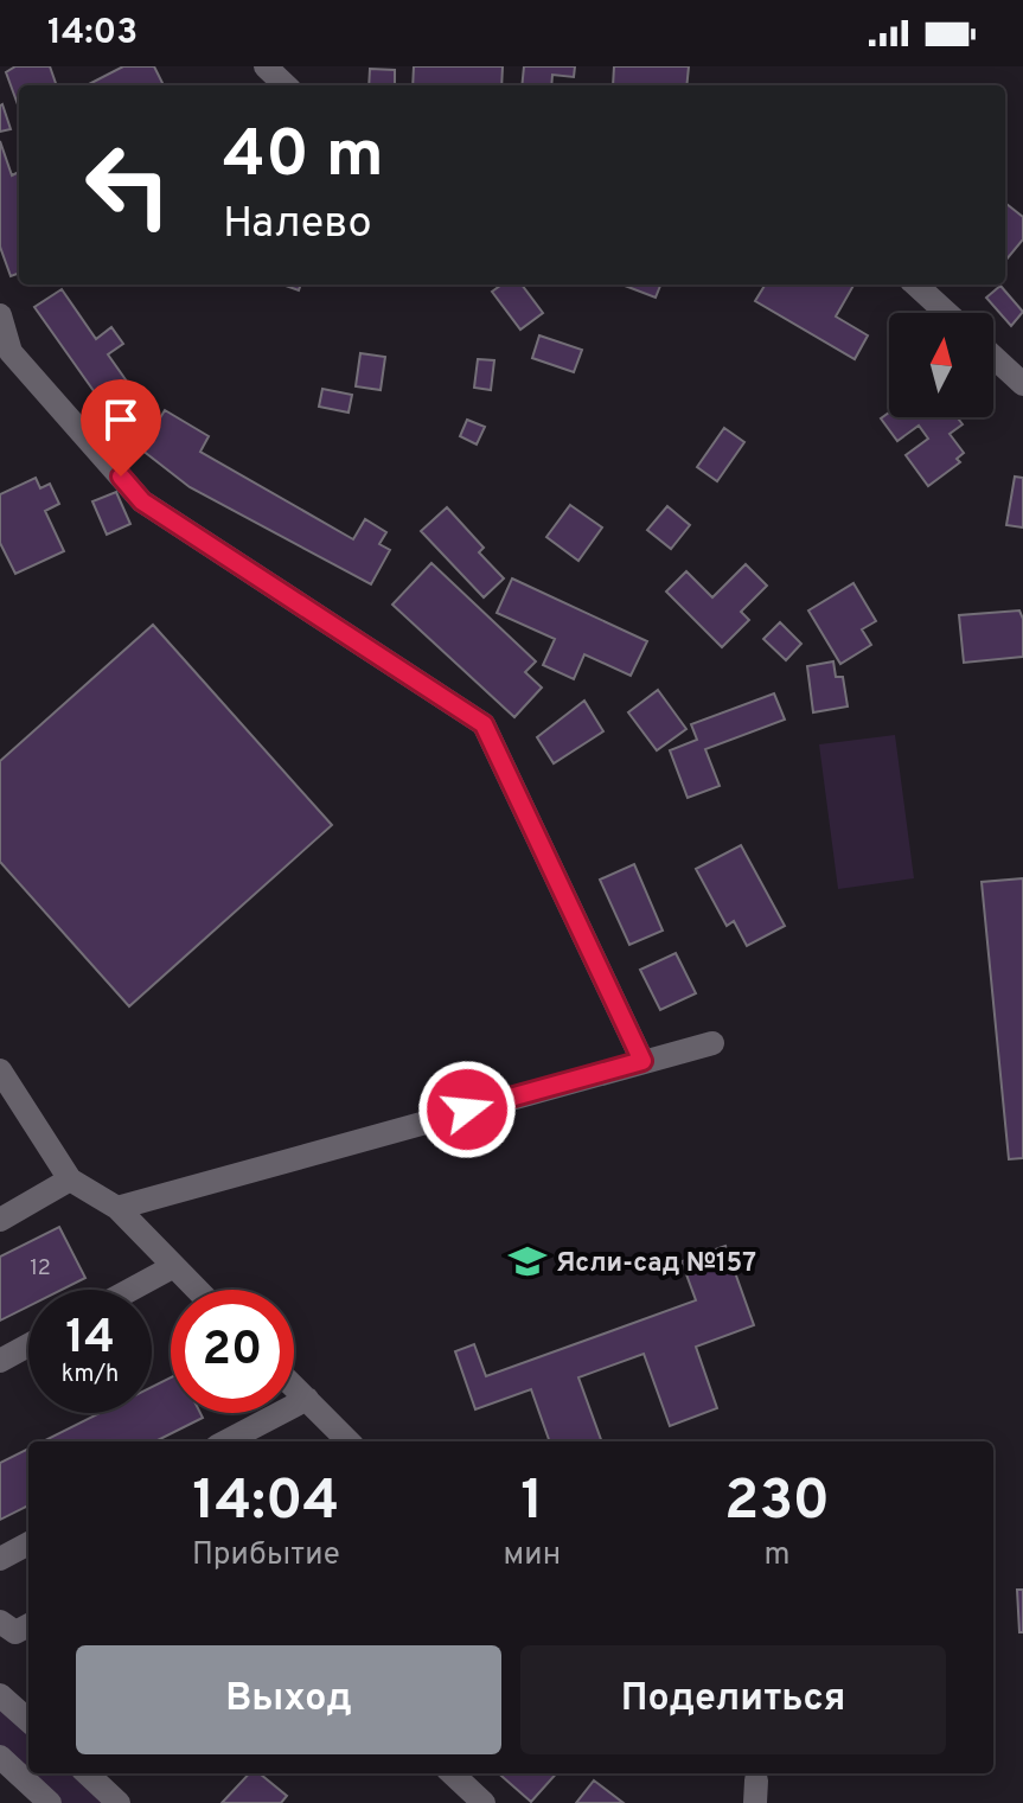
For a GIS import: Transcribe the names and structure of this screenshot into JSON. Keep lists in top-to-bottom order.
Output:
{
  "places": {
    "school or university": ["Ясли-сад №157"]
  },
  "house_numbers": ["12"],
  "north": "top",
  "page": {
    "status": "14:03",
    "turn": ["40 m", "Налево"],
    "speed": "14 km/h",
    "limit": "20",
    "eta": [
      "14:04",
      "Прибытие",
      "1",
      "мин",
      "230",
      "m"
    ],
    "buttons": ["Выход", "Поделиться"]
  }
}
